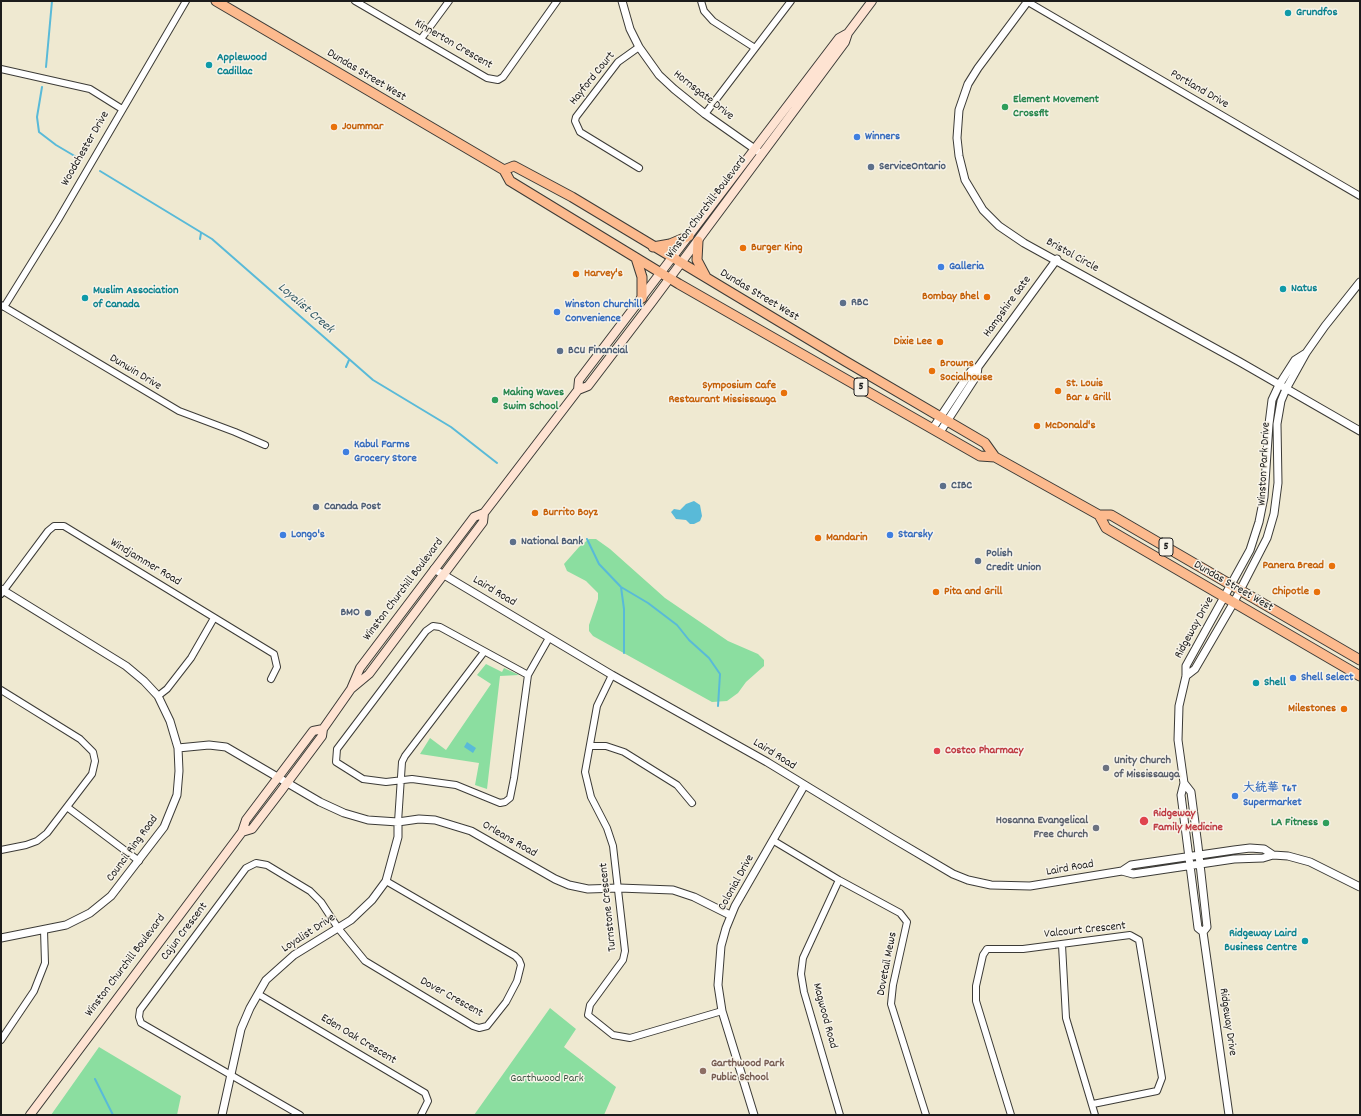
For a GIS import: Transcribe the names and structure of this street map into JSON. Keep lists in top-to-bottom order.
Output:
{
  "streets": {
    "main road": ["Dundas Street West", "Winston Churchill Boulevard", "5"],
    "street": [
      "Kinnerton Crescent",
      "Hayford Court",
      "Portland Drive",
      "Hornsgate Drive",
      "Woodchester Drive",
      "Bristol Circle",
      "Hampshire Gate",
      "Dunwin Drive",
      "Winston Park Drive",
      "Windjammer Road",
      "Laird Road",
      "Ridgeway Drive",
      "Orleans Road",
      "Council Ring Road",
      "Colonial Drive",
      "Turnstone Crescent",
      "Valcourt Crescent",
      "Cajun Crescent",
      "Loyalist Drive",
      "Dovetail Mews",
      "Dover Crescent",
      "Magwood Road",
      "Eden Oak Crescent"
    ]
  },
  "crossings": [
    ["Dundas Street West", "Winston Churchill Boulevard"],
    ["Dundas Street West", "Hampshire Gate"],
    ["Dundas Street West", "Winston Park Drive"],
    ["Dundas Street West", "Ridgeway Drive"],
    ["Hayford Court", "Hornsgate Drive"],
    ["Portland Drive", "Bristol Circle"],
    ["Hornsgate Drive", "Winston Churchill Boulevard"],
    ["Woodchester Drive", "Dunwin Drive"],
    ["Winston Churchill Boulevard", "Laird Road"],
    ["Winston Churchill Boulevard", "Orleans Road"],
    ["Bristol Circle", "Hampshire Gate"],
    ["Bristol Circle", "Winston Park Drive"],
    ["Winston Park Drive", "Ridgeway Drive"],
    ["Windjammer Road", "Council Ring Road"],
    ["Laird Road", "Ridgeway Drive"],
    ["Laird Road", "Colonial Drive"],
    ["Laird Road", "Turnstone Crescent"],
    ["Orleans Road", "Council Ring Road"],
    ["Orleans Road", "Colonial Drive"],
    ["Orleans Road", "Turnstone Crescent"],
    ["Orleans Road", "Loyalist Drive"],
    ["Colonial Drive", "Turnstone Crescent"],
    ["Colonial Drive", "Dovetail Mews"],
    ["Cajun Crescent", "Loyalist Drive"],
    ["Cajun Crescent", "Dover Crescent"],
    ["Loyalist Drive", "Dover Crescent"],
    ["Loyalist Drive", "Eden Oak Crescent"],
    ["Dovetail Mews", "Magwood Road"]
  ],
  "water": ["Loyalist Creek"],
  "parks": ["Garthwood Park"],
  "places": [
    "Grundfos",
    "Applewood Cadillac",
    "Element Movement Crossfit",
    "Joummar",
    "Winners",
    "ServiceOntario",
    "Burger King",
    "Galleria",
    "Harvey's",
    "Natus",
    "Bombay Bhel",
    "Muslim Association of Canada",
    "RBC",
    "Winston Churchill Convenience",
    "Dixie Lee",
    "BCU Financial",
    "Browns Socialhouse",
    "St. Louis Bar & Grill",
    "Symposium Cafe Restaurant Mississauga",
    "Making Waves Swim School",
    "McDonald's",
    "Kabul Farms Grocery Store",
    "CIBC",
    "Canada Post",
    "Burrito Boyz",
    "Longo's",
    "Starsky",
    "Mandarin",
    "National Bank",
    "Polish Credit Union",
    "Panera Bread",
    "Pita and Grill",
    "Chipotle",
    "BMO",
    "Shell Select",
    "Shell",
    "Milestones",
    "Costco Pharmacy",
    "Unity Church of Mississauga",
    "大統華 T&T Supermarket",
    "Ridgeway Family Medicine",
    "LA Fitness",
    "Hosanna Evangelical Free Church",
    "Ridgeway Laird Business Centre",
    "Garthwood Park Public School"
  ]
}
